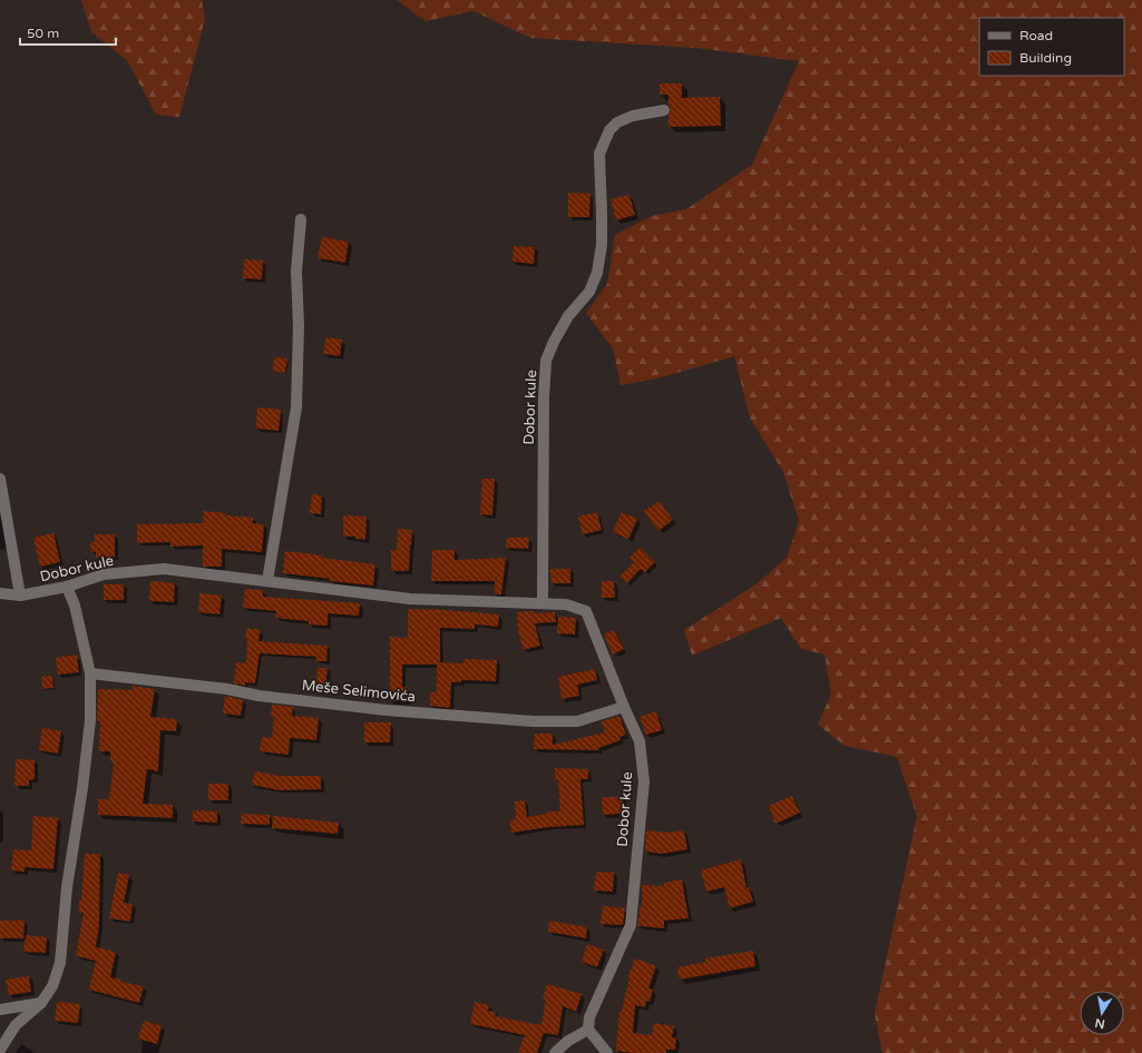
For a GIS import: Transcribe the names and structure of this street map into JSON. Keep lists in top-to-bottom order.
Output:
{
  "streets": {
    "street": ["Dobor kule", "Meše Selimovića"]
  },
  "crossings": [
    ["Dobor kule", "Meše Selimovića"]
  ],
  "legend": ["Road", "Building"],
  "scale_bar": "50 m",
  "north": "bottom"
}
